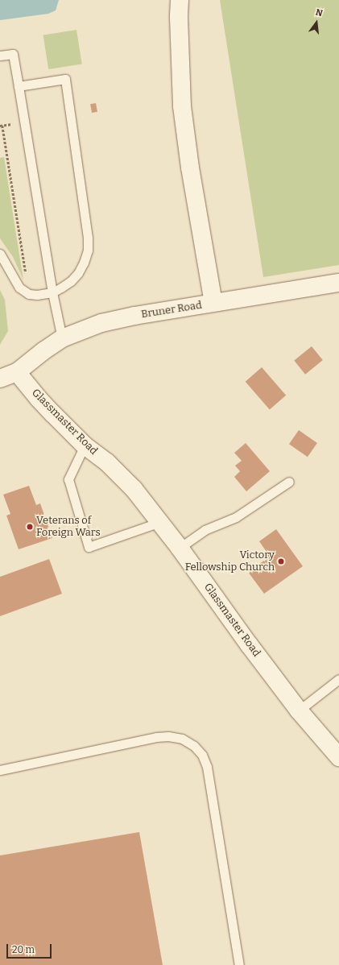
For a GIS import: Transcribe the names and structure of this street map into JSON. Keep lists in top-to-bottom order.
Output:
{
  "streets": {
    "street": ["Bruner Road", "Glassmaster Road"]
  },
  "crossings": [
    ["Bruner Road", "Glassmaster Road"]
  ],
  "places": ["Veterans of Foreign Wars", "Victory Fellowship Church"],
  "scale_bar": "20 m",
  "north": "top"
}
